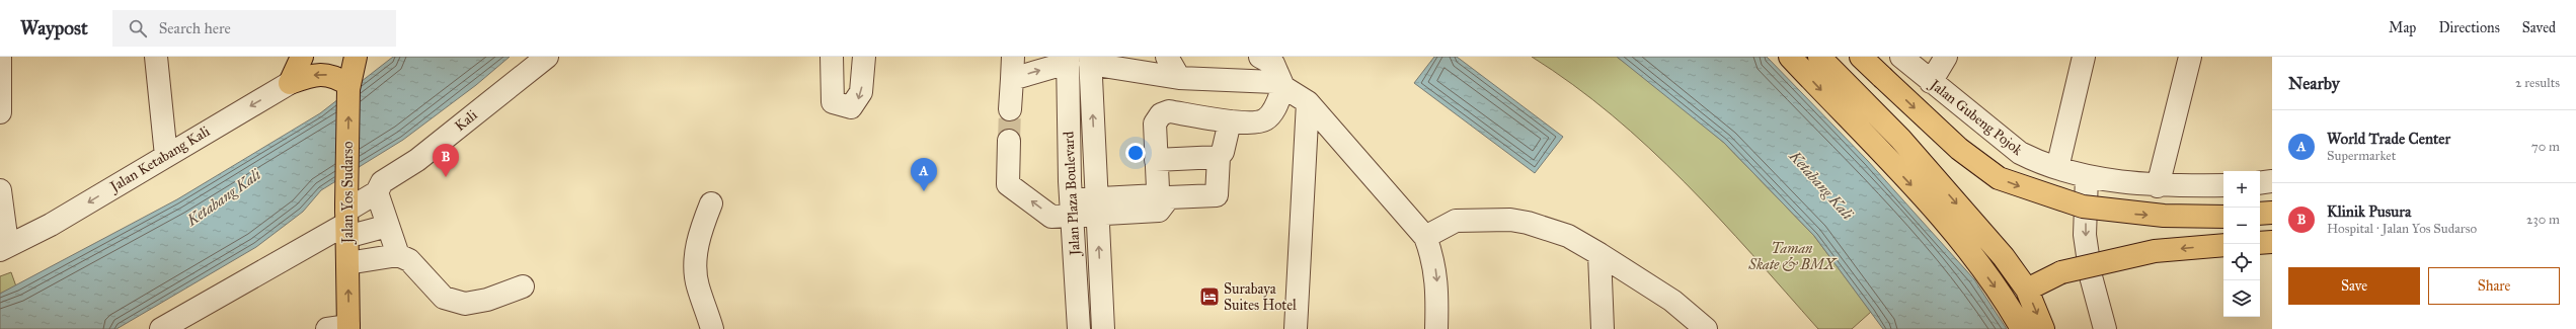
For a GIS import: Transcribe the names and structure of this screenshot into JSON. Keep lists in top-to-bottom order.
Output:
{
  "streets": {
    "main road": ["Jalan Yos Sudarso"],
    "street": [
      "Jalan Gubeng Pojok",
      "Kali",
      "Jalan Ketabang Kali",
      "Jalan Plaza Boulevard"
    ]
  },
  "crossings": [
    ["Kali", "Jalan Yos Sudarso"]
  ],
  "one_way": ["Jalan Yos Sudarso"],
  "water": ["Ketabang Kali"],
  "parks": ["Taman Skate & BMX"],
  "places": {
    "hotel": ["Surabaya Suites Hotel"]
  },
  "page": {
    "header": "Waypost",
    "search": "Search here",
    "nav": ["Map", "Directions", "Saved"],
    "heading": ["Nearby", "2 results"],
    "list": [
      {
        "mark": "A",
        "name": "World Trade Center",
        "note": "Supermarket",
        "value": "70 m"
      },
      {
        "mark": "B",
        "name": "Klinik Pusura",
        "note": "Hospital · Jalan Yos Sudarso",
        "value": "230 m"
      }
    ],
    "pins": ["B", "A"],
    "map_buttons": ["+", "−"],
    "buttons": ["Save", "Share"]
  }
}
